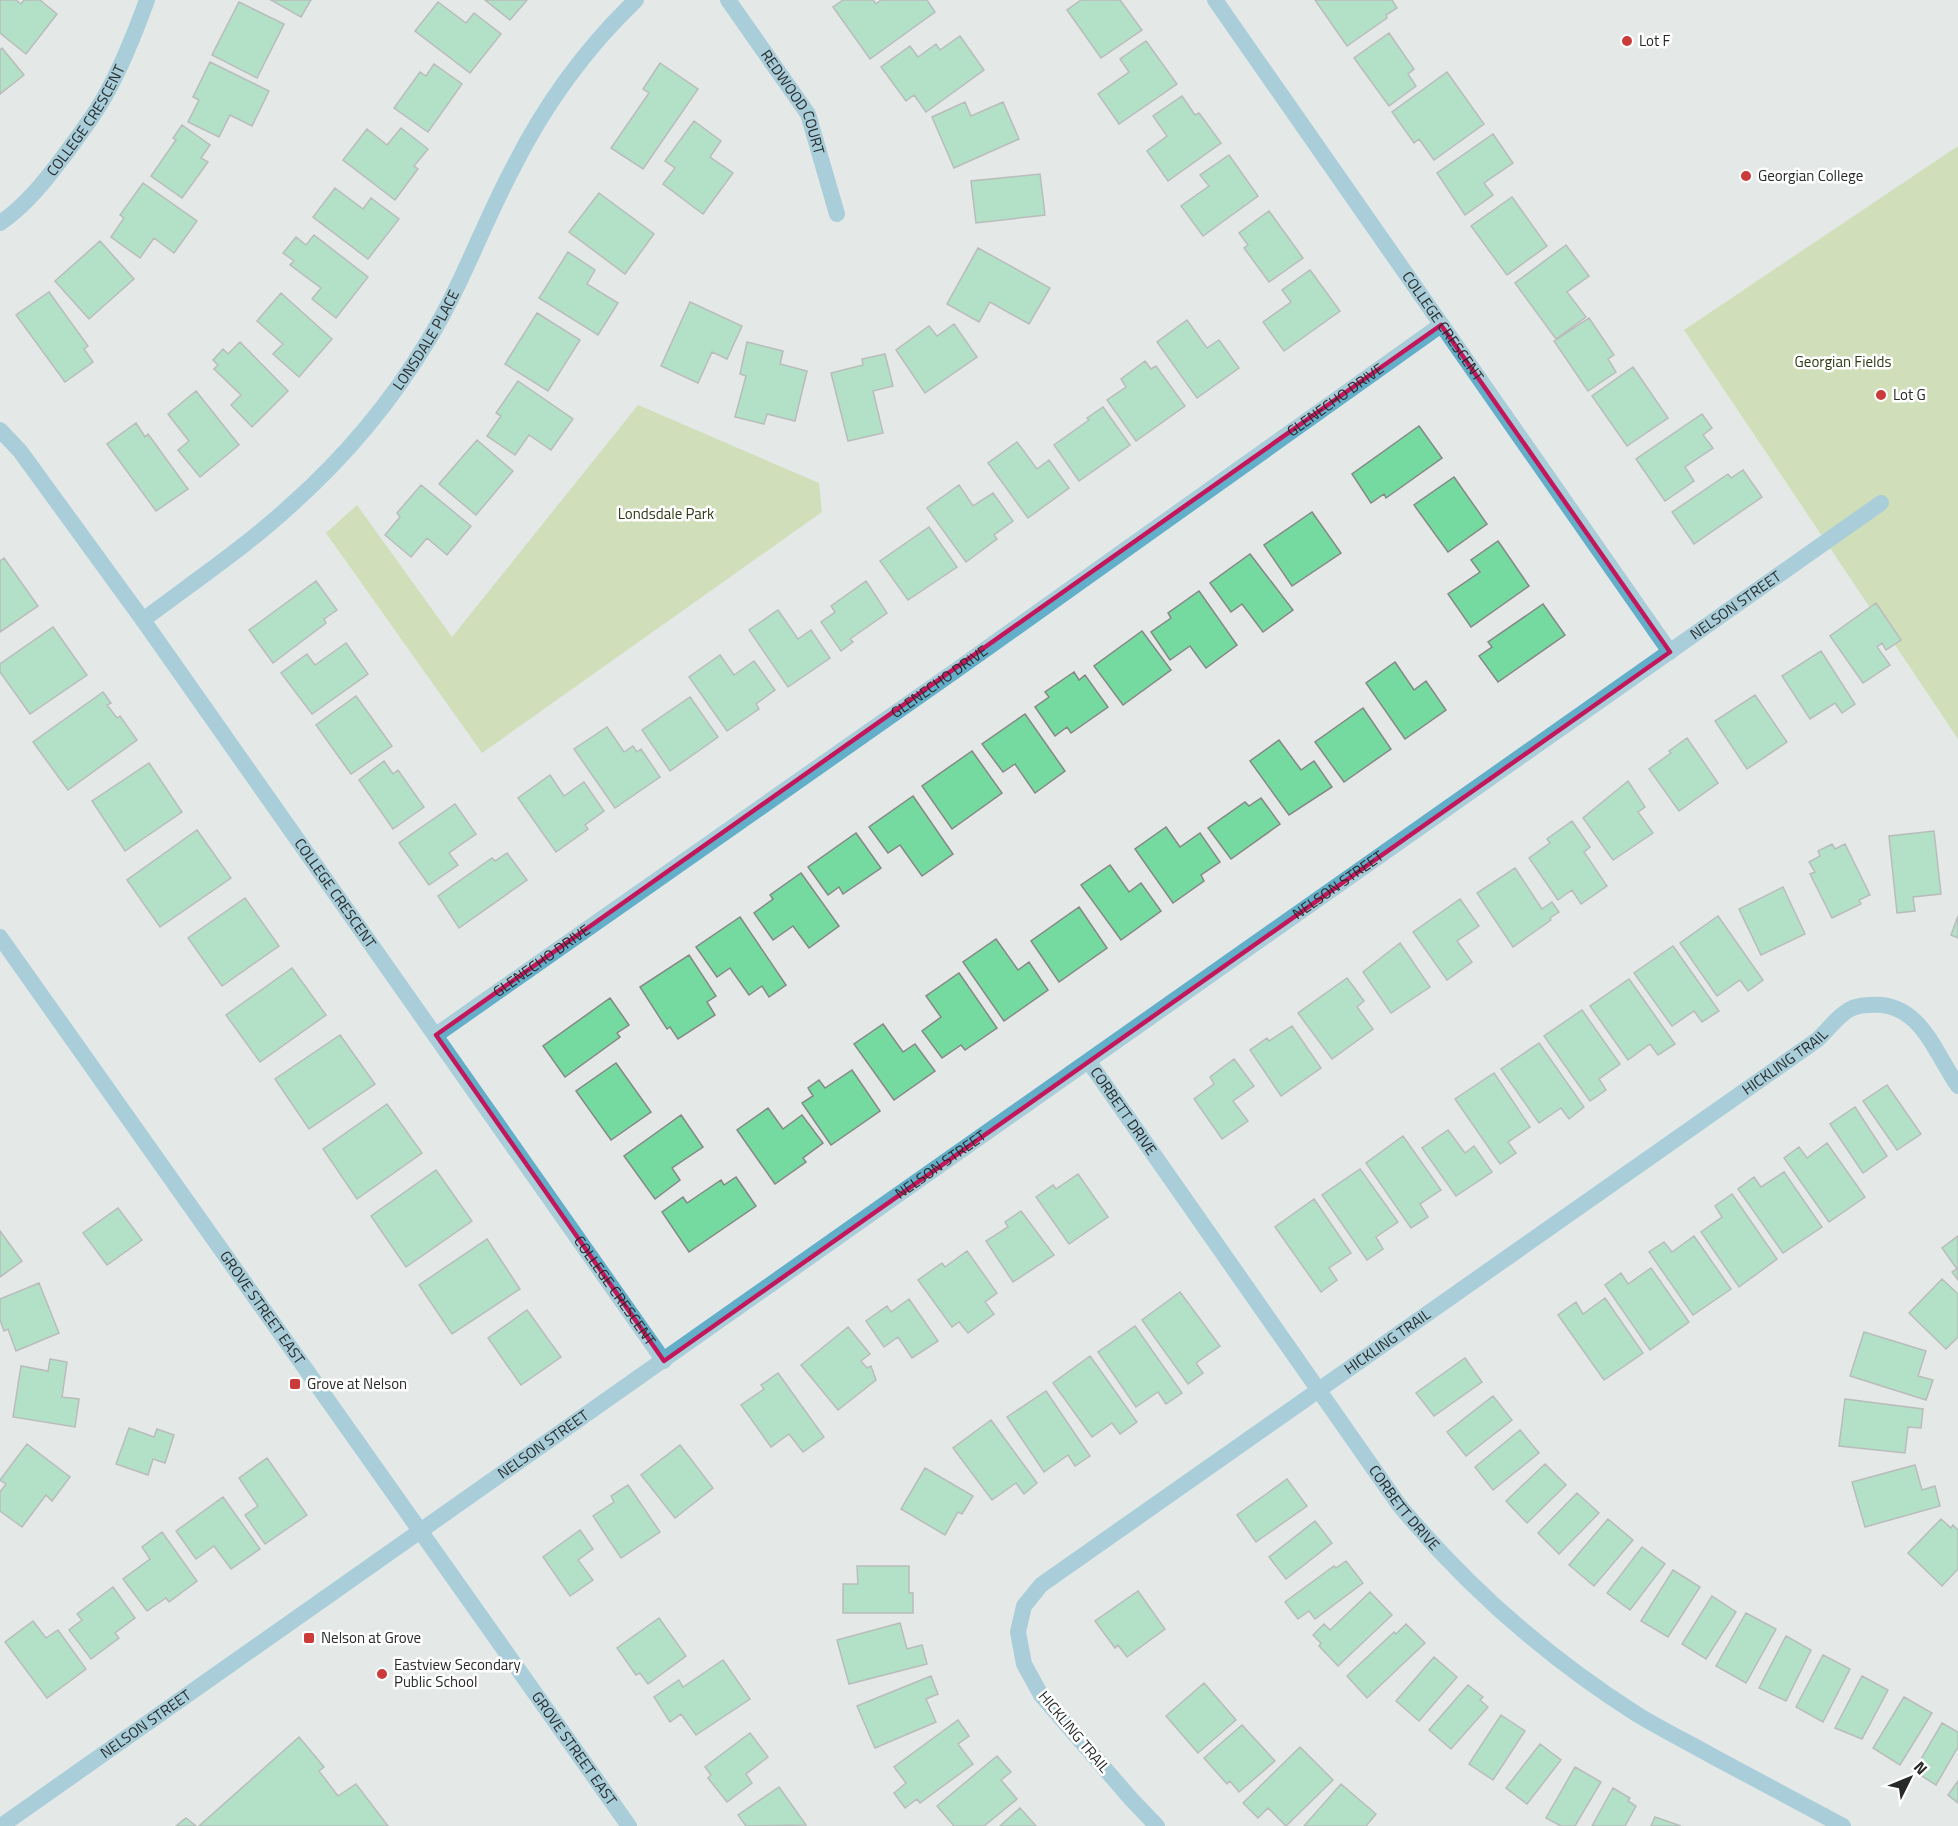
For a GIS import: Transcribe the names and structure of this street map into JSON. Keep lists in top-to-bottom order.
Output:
{
  "streets": {
    "street": [
      "REDWOOD COURT",
      "COLLEGE CRESCENT",
      "LONSDALE PLACE",
      "GLENECHO DRIVE",
      "NELSON STREET",
      "HICKLING TRAIL",
      "CORBETT DRIVE",
      "GROVE STREET EAST"
    ]
  },
  "crossings": [
    ["COLLEGE CRESCENT", "LONSDALE PLACE"],
    ["COLLEGE CRESCENT", "GLENECHO DRIVE"],
    ["COLLEGE CRESCENT", "NELSON STREET"],
    ["NELSON STREET", "CORBETT DRIVE"],
    ["NELSON STREET", "GROVE STREET EAST"],
    ["HICKLING TRAIL", "CORBETT DRIVE"]
  ],
  "parks": ["Georgian Fields", "Londsdale Park"],
  "places": {
    "other": [
      "Lot F",
      "Georgian College",
      "Lot G",
      "Eastview Secondary Public School"
    ],
    "transit": ["Grove at Nelson", "Nelson at Grove"]
  },
  "north": "top right"
}
